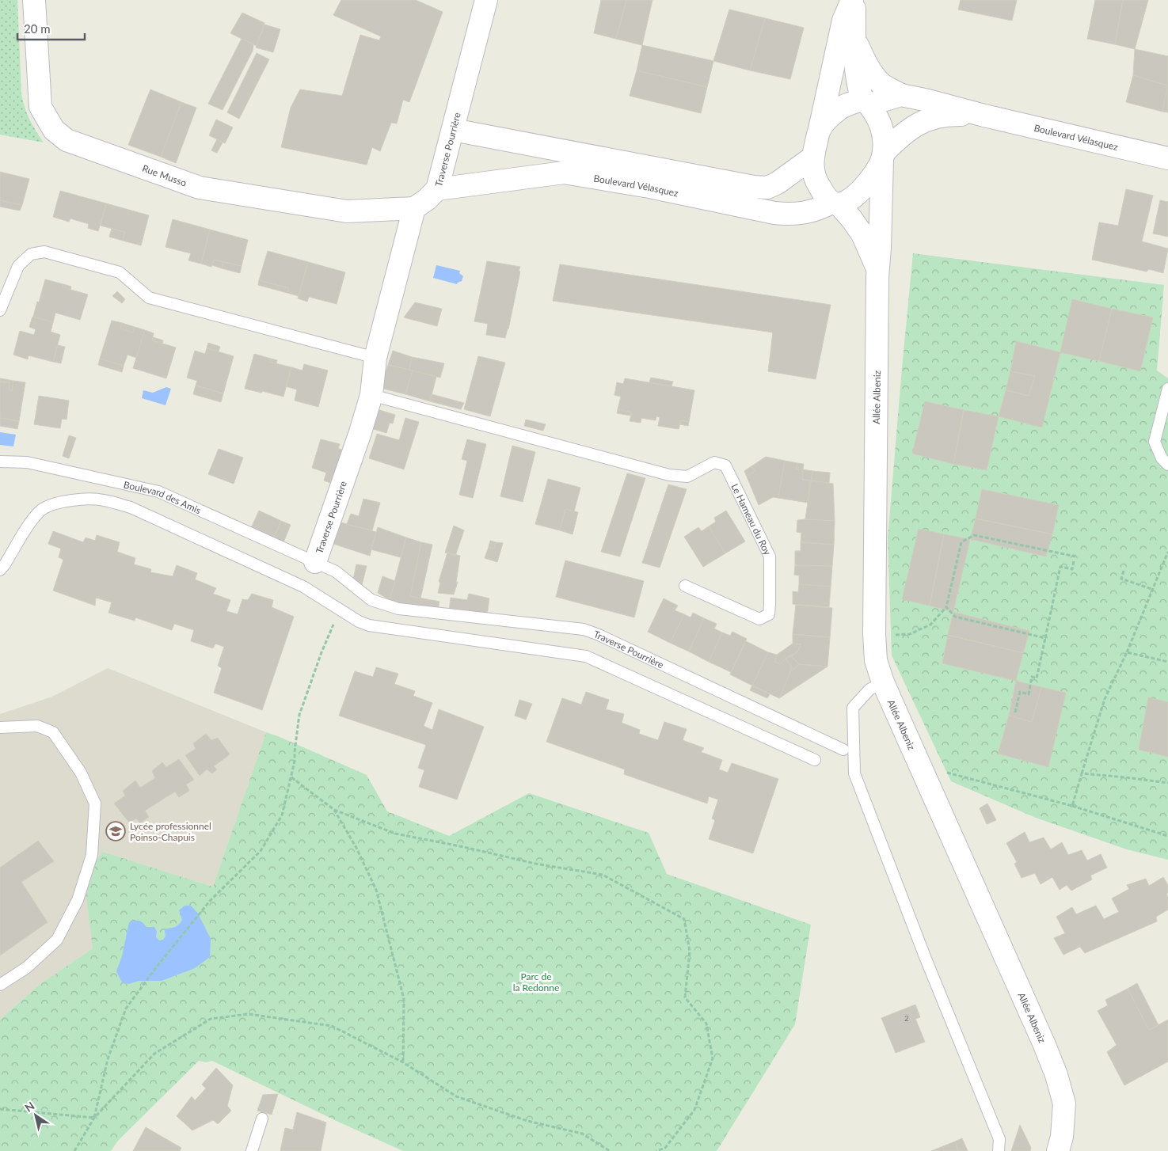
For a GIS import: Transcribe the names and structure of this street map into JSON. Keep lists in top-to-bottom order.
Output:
{
  "streets": {
    "street": [
      "Boulevard Vélasquez",
      "Traverse Pourrière",
      "Rue Musso",
      "Allée Albeniz"
    ],
    "lane": ["Boulevard des Amis", "Le Hameau du Roy"]
  },
  "crossings": [
    ["Boulevard Vélasquez", "Traverse Pourrière"],
    ["Boulevard Vélasquez", "Allée Albeniz"],
    ["Traverse Pourrière", "Rue Musso"],
    ["Traverse Pourrière", "Boulevard des Amis"],
    ["Traverse Pourrière", "Le Hameau du Roy"]
  ],
  "parks": ["Parc de la Redonne"],
  "places": {
    "school or university": ["Lycée professionnel Poinso-Chapuis"]
  },
  "house_numbers": ["2"],
  "scale_bar": "20 m",
  "north": "top left"
}
